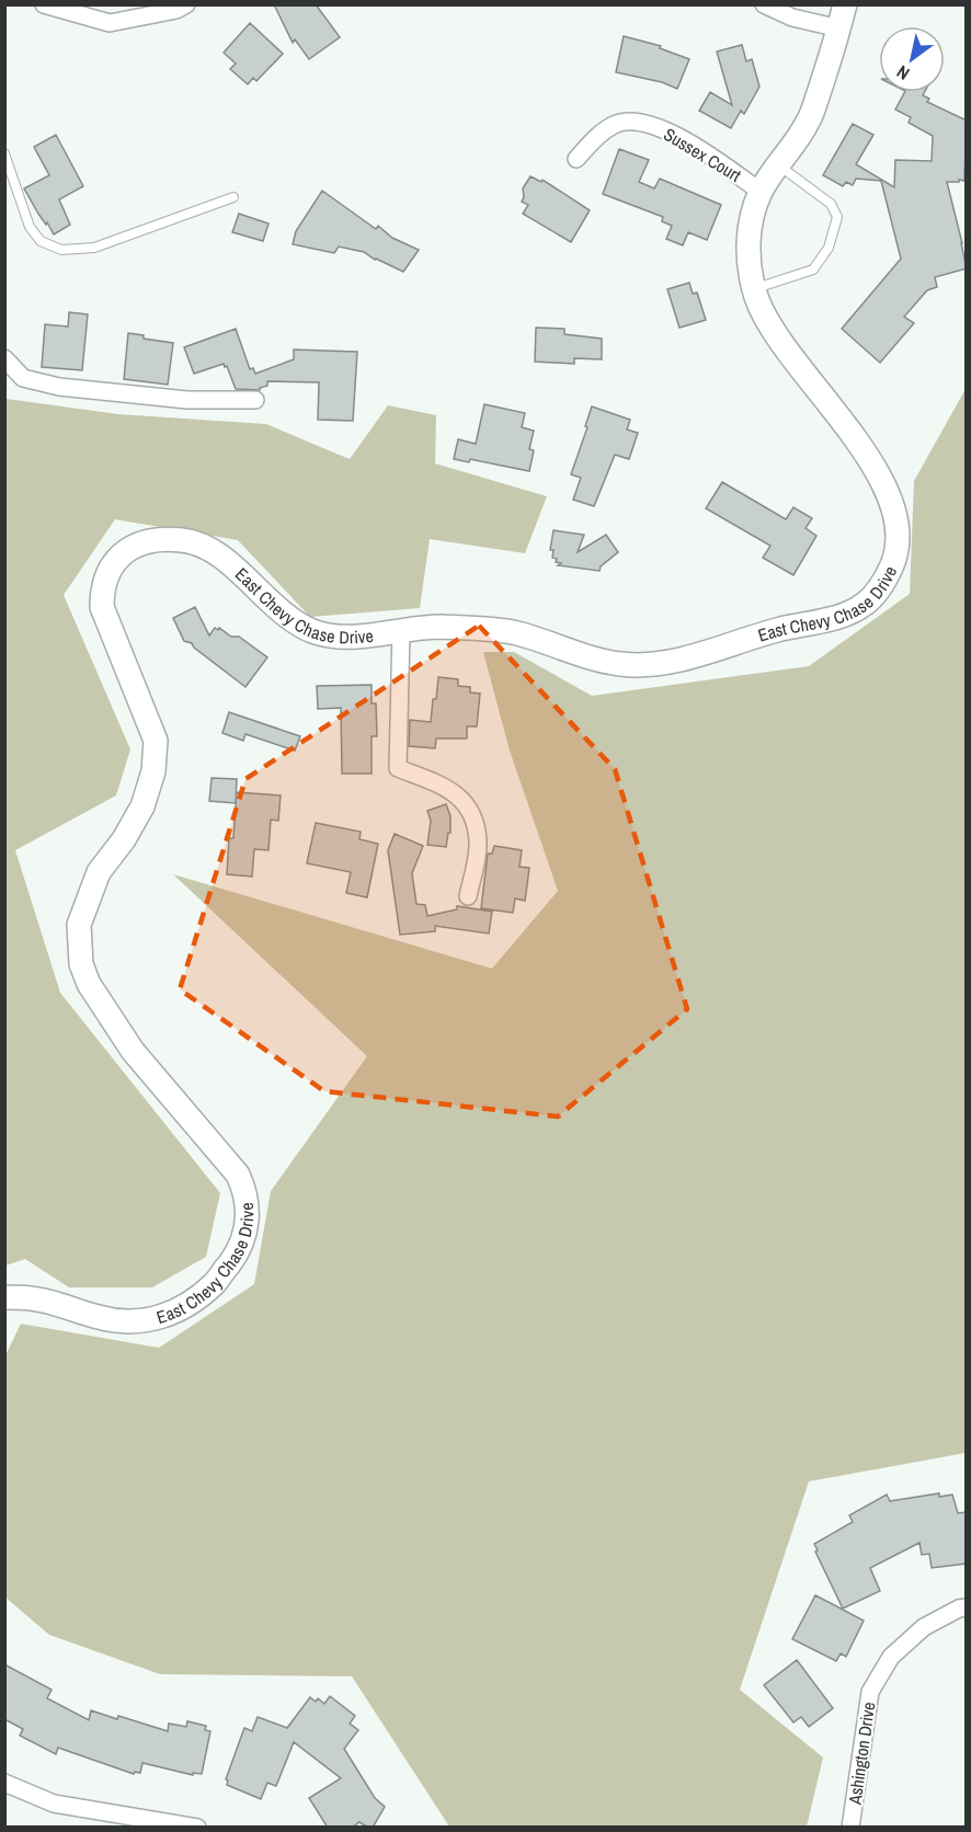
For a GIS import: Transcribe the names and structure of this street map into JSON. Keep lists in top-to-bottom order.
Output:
{
  "streets": {
    "main road": ["East Chevy Chase Drive"],
    "street": ["Sussex Court", "Ashington Drive"]
  },
  "crossings": [
    ["Sussex Court", "East Chevy Chase Drive"]
  ],
  "north": "bottom left"
}
